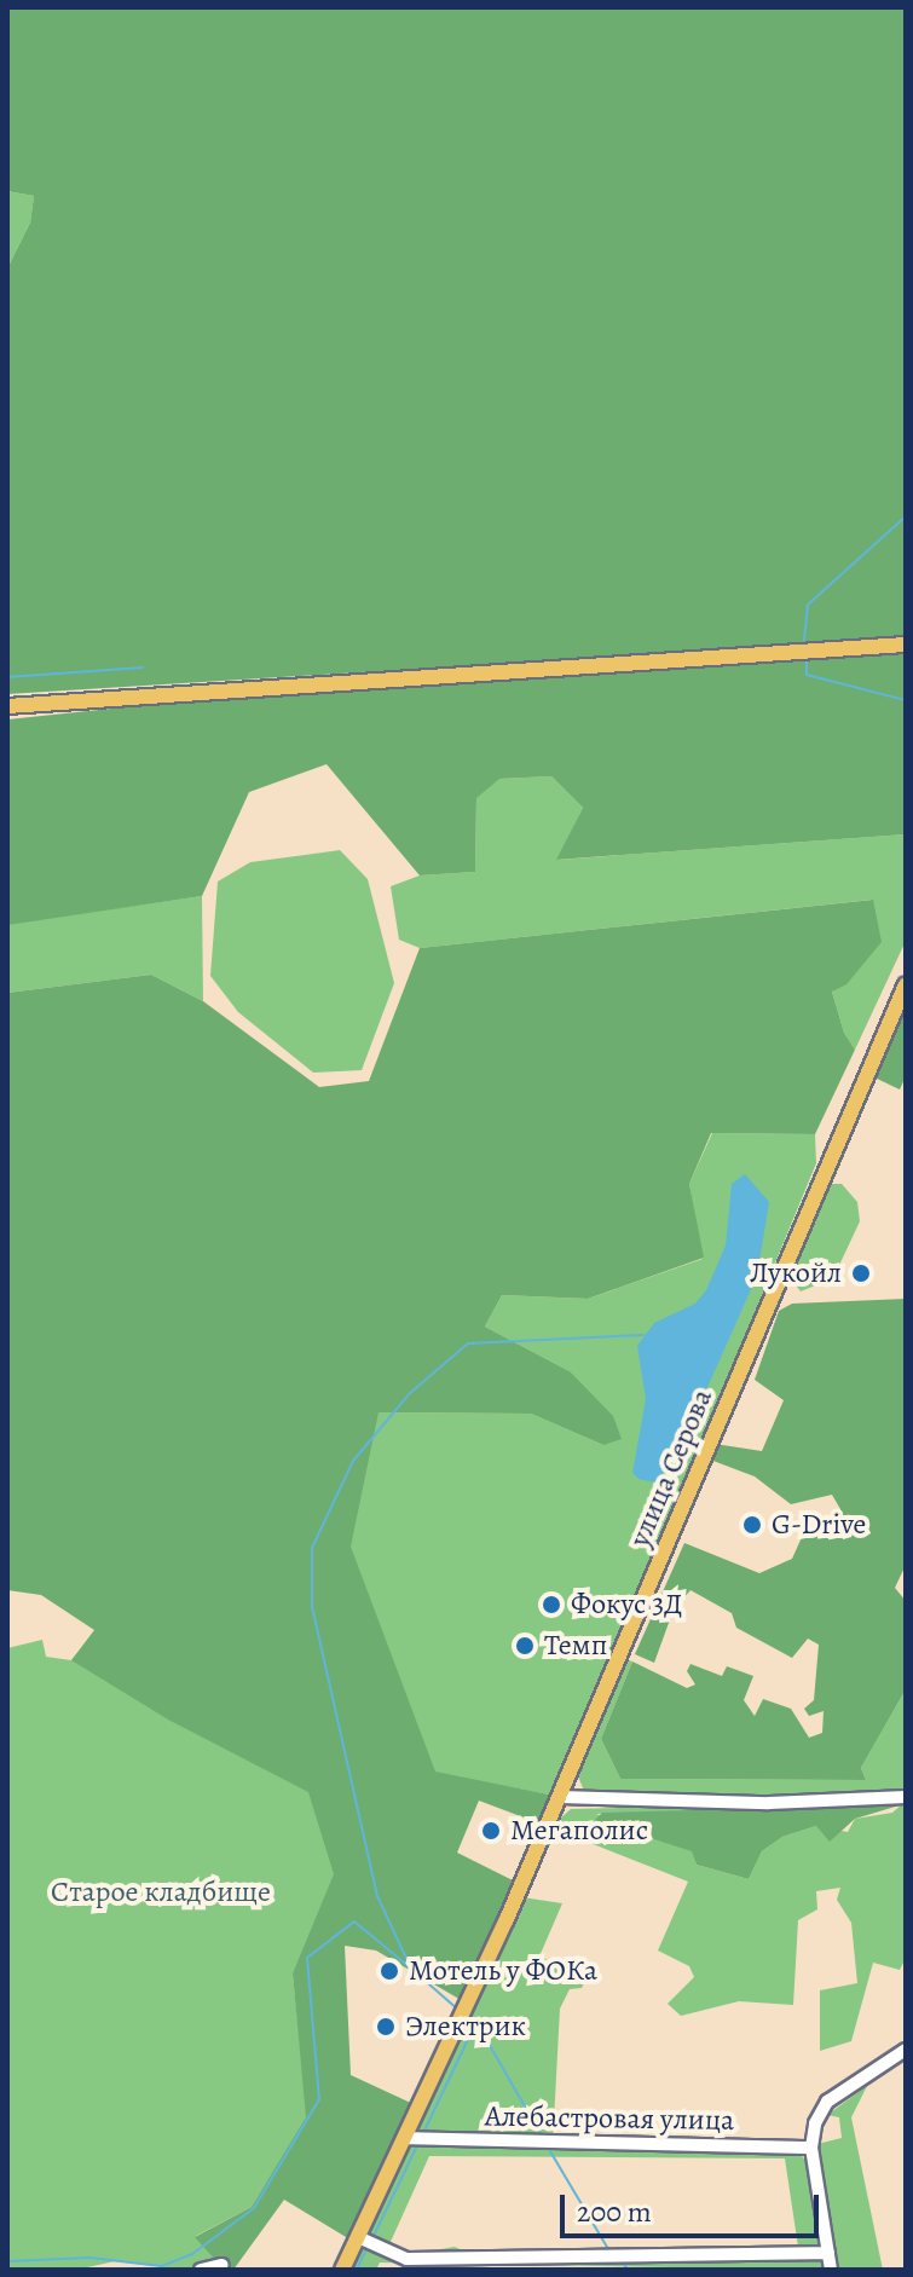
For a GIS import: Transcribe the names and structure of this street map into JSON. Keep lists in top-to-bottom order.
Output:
{
  "streets": {
    "main road": ["улица Серова"],
    "street": ["Алебастровая улица"]
  },
  "crossings": [
    ["улица Серова", "Алебастровая улица"]
  ],
  "parks": ["Старое кладбище"],
  "places": [
    "Лукойл",
    "G-Drive",
    "Фокус 3Д",
    "Темп",
    "Мегаполис",
    "Мотель у ФОКа",
    "Электрик"
  ],
  "scale_bar": "200 m"
}
